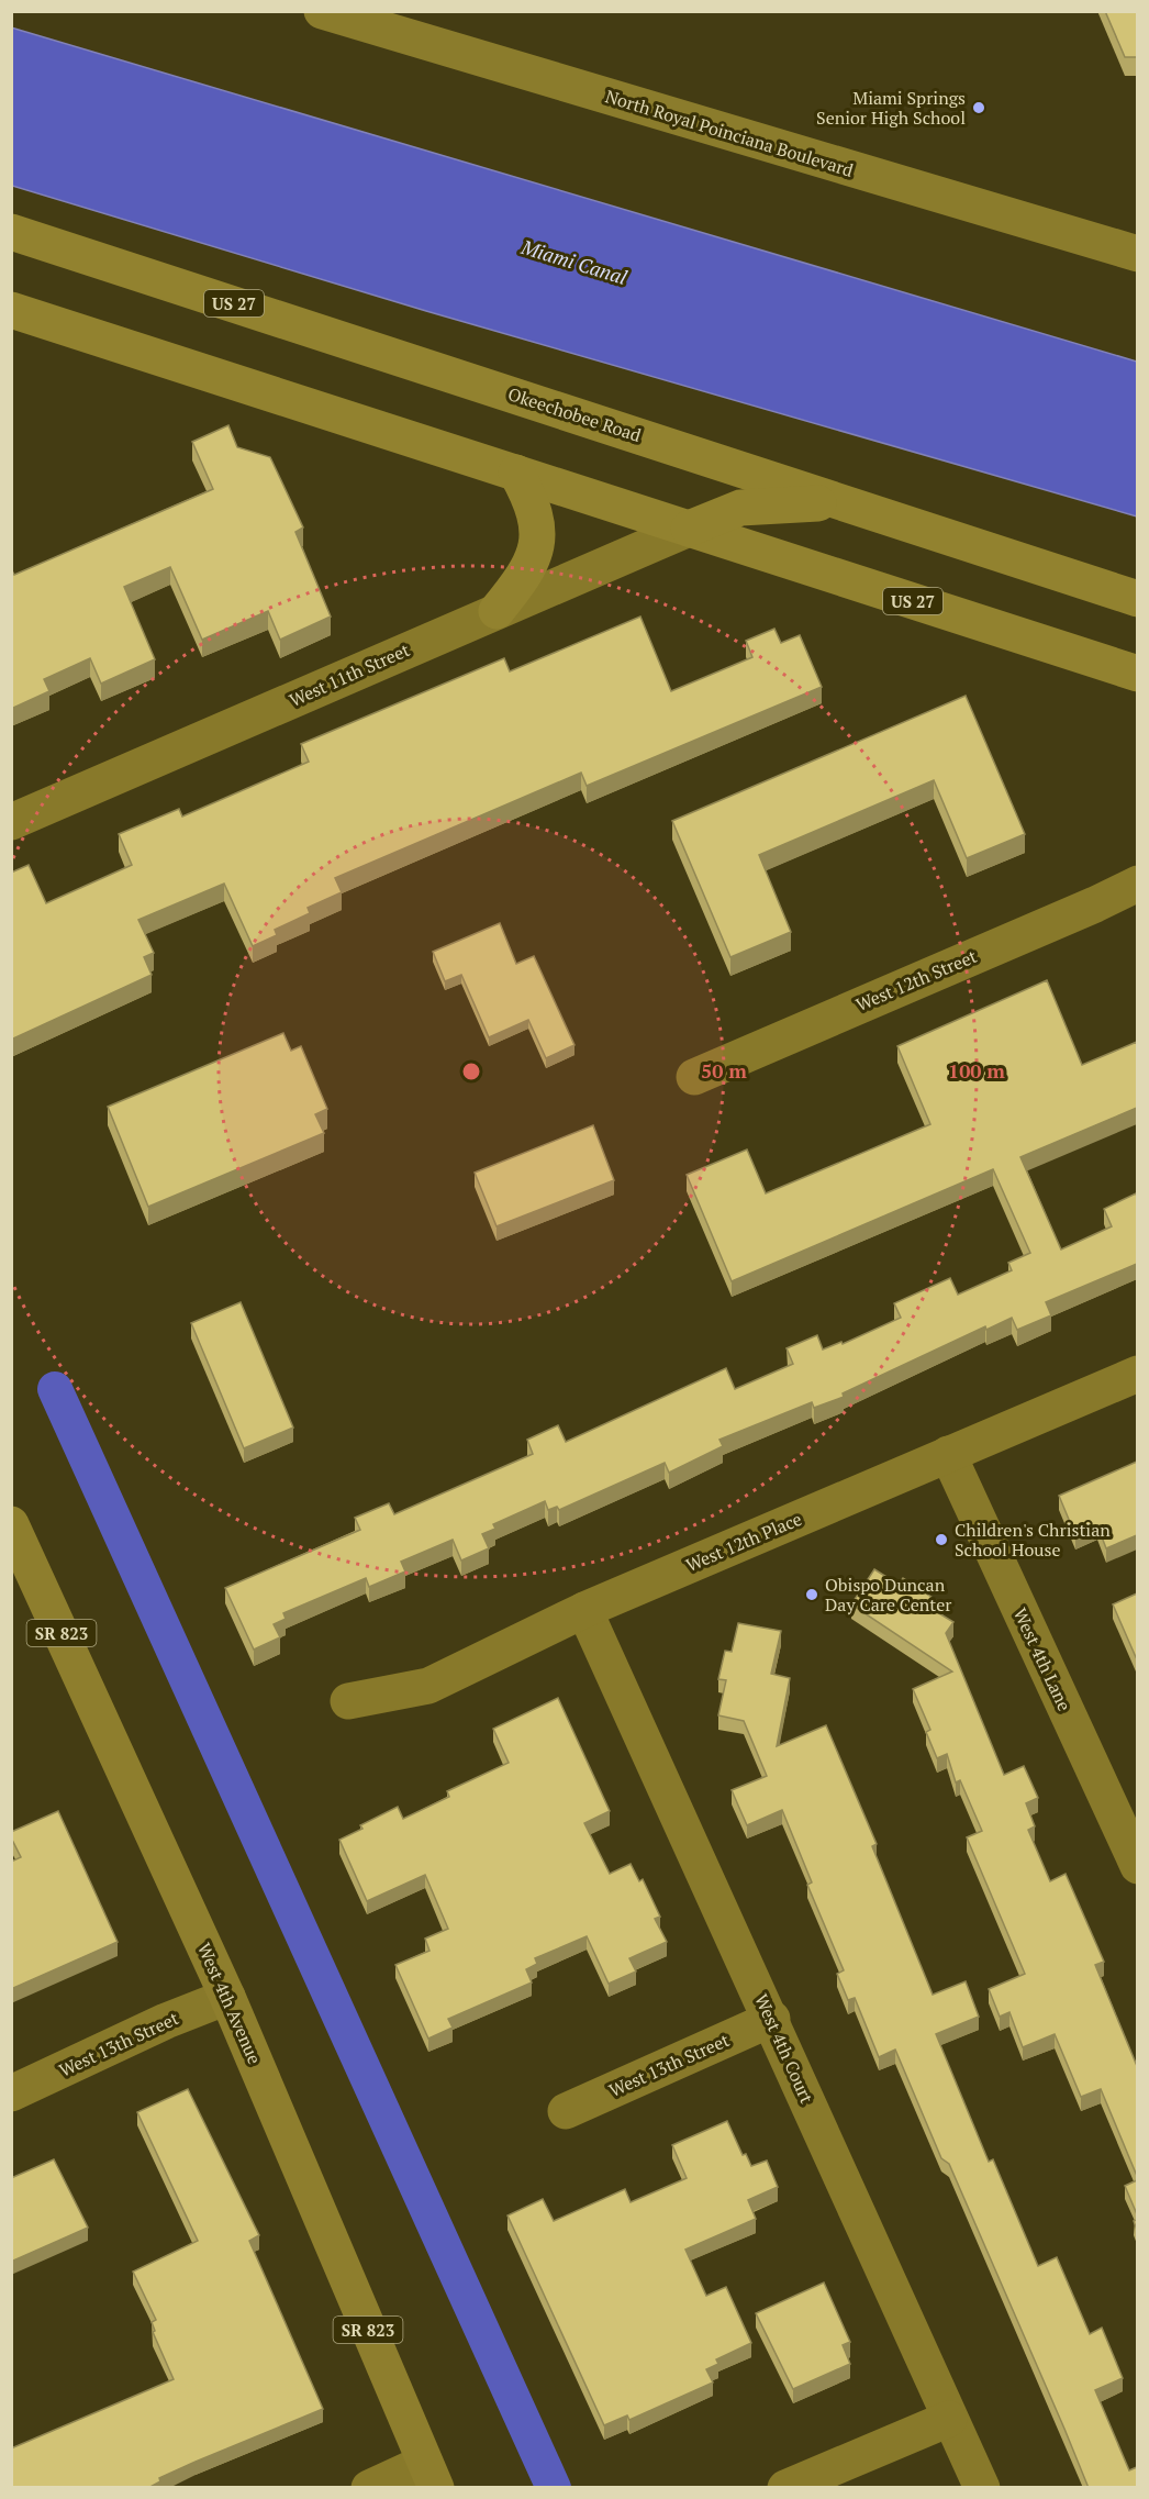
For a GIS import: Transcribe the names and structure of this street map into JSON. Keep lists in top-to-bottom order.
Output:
{
  "streets": {
    "highway": ["US 27", "Okeechobee Road"],
    "main road": ["SR 823", "West 4th Avenue"],
    "street": [
      "North Royal Poinciana Boulevard",
      "West 11th Street",
      "West 12th Street",
      "West 12th Place",
      "West 4th Lane",
      "West 13th Street",
      "West 4th Court"
    ]
  },
  "crossings": [
    ["US 27", "West 11th Street"],
    ["West 12th Place", "West 4th Lane"],
    ["West 12th Place", "West 4th Court"],
    ["West 4th Avenue", "West 13th Street"],
    ["West 13th Street", "West 4th Court"]
  ],
  "water": ["Miami Canal"],
  "places": ["Miami Springs Senior High School", "Children's Christian School House", "Obispo Duncan Day Care Center"],
  "rings": ["50 m", "100 m"]
}
